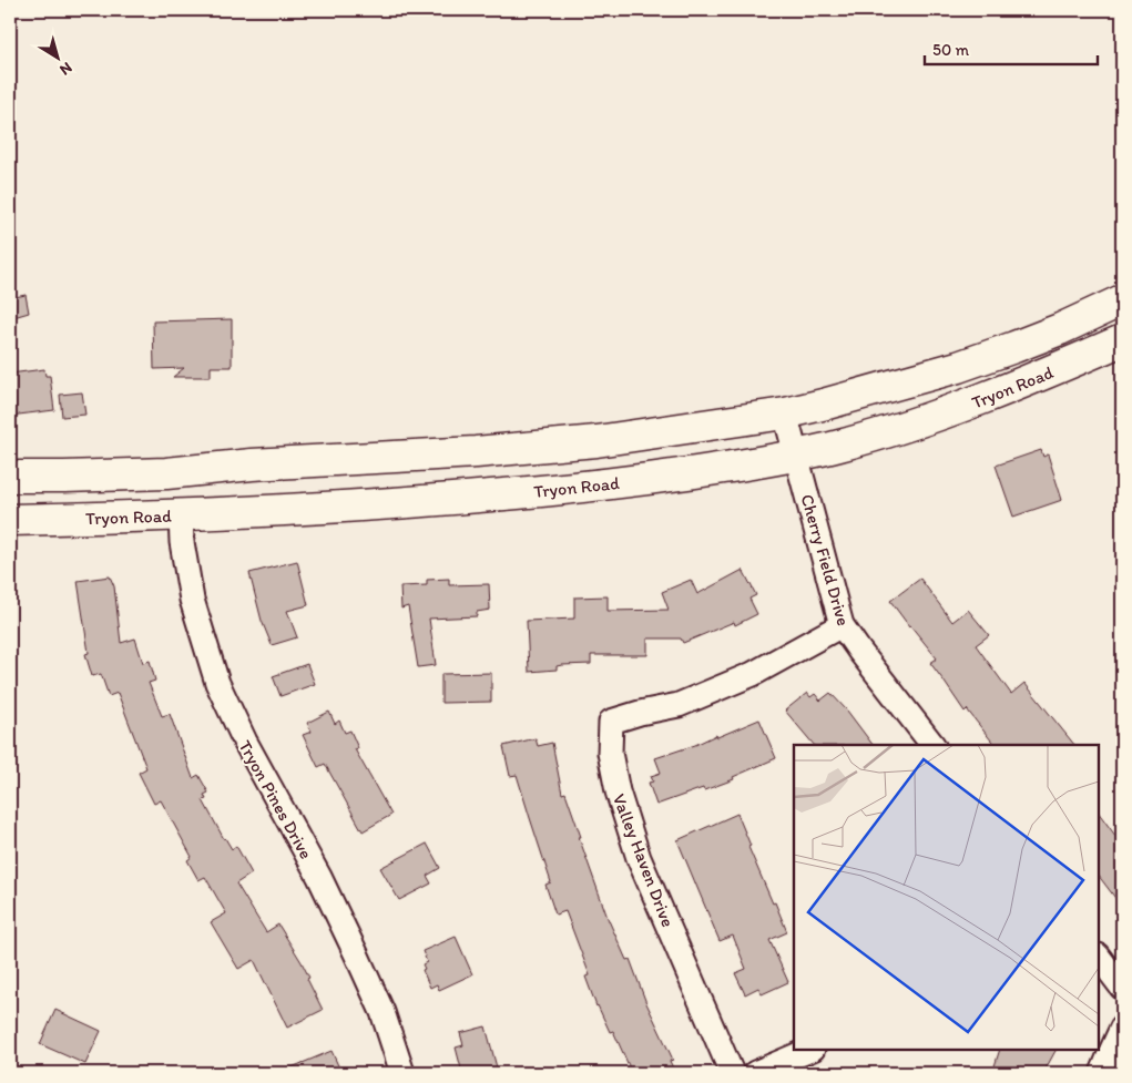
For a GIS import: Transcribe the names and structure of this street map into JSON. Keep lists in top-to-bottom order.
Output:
{
  "streets": {
    "main road": ["Tryon Road"],
    "street": ["Cherry Field Drive", "Tryon Pines Drive", "Valley Haven Drive"]
  },
  "crossings": [
    ["Tryon Road", "Cherry Field Drive"],
    ["Tryon Road", "Tryon Pines Drive"],
    ["Cherry Field Drive", "Valley Haven Drive"]
  ],
  "scale_bar": "50 m",
  "north": "bottom right"
}
